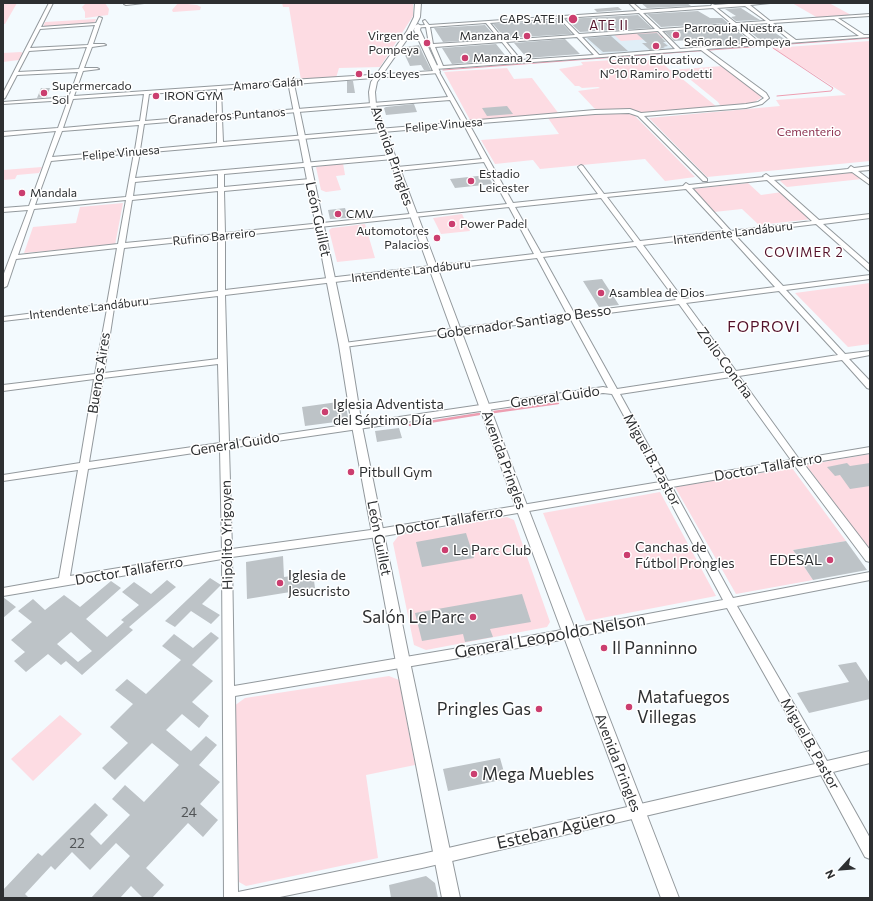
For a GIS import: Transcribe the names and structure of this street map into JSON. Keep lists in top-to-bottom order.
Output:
{
  "streets": {
    "main road": ["Avenida Pringles"],
    "street": [
      "Amaro Galán",
      "Granaderos Puntanos",
      "Felipe Vinuesa",
      "León Guillet",
      "Intendente Landáburu",
      "Rufino Barreiro",
      "Gobernador Santiago Besso",
      "Zoilo Concha",
      "Buenos Aires",
      "General Guido",
      "Miguel B. Pastor",
      "Doctor Tallaferro",
      "Hipólito Yrigoyen",
      "General Leopoldo Nelson",
      "Esteban Agüero"
    ]
  },
  "crossings": [
    ["Amaro Galán", "Avenida Pringles"],
    ["Amaro Galán", "León Guillet"],
    ["Amaro Galán", "Buenos Aires"],
    ["Amaro Galán", "Miguel B. Pastor"],
    ["Granaderos Puntanos", "Avenida Pringles"],
    ["Granaderos Puntanos", "León Guillet"],
    ["Granaderos Puntanos", "Buenos Aires"],
    ["Granaderos Puntanos", "Miguel B. Pastor"],
    ["Felipe Vinuesa", "Avenida Pringles"],
    ["Felipe Vinuesa", "León Guillet"],
    ["Felipe Vinuesa", "Buenos Aires"],
    ["Felipe Vinuesa", "Miguel B. Pastor"],
    ["Avenida Pringles", "Intendente Landáburu"],
    ["Avenida Pringles", "Rufino Barreiro"],
    ["Avenida Pringles", "Gobernador Santiago Besso"],
    ["Avenida Pringles", "General Guido"],
    ["Avenida Pringles", "Miguel B. Pastor"],
    ["Avenida Pringles", "Doctor Tallaferro"],
    ["Avenida Pringles", "General Leopoldo Nelson"],
    ["Avenida Pringles", "Esteban Agüero"],
    ["León Guillet", "Intendente Landáburu"],
    ["León Guillet", "Rufino Barreiro"],
    ["León Guillet", "Gobernador Santiago Besso"],
    ["León Guillet", "General Guido"],
    ["León Guillet", "Doctor Tallaferro"],
    ["León Guillet", "General Leopoldo Nelson"],
    ["León Guillet", "Esteban Agüero"],
    ["Intendente Landáburu", "Zoilo Concha"],
    ["Intendente Landáburu", "Buenos Aires"],
    ["Intendente Landáburu", "Miguel B. Pastor"],
    ["Intendente Landáburu", "Hipólito Yrigoyen"],
    ["Rufino Barreiro", "Zoilo Concha"],
    ["Rufino Barreiro", "Buenos Aires"],
    ["Rufino Barreiro", "Miguel B. Pastor"],
    ["Rufino Barreiro", "Hipólito Yrigoyen"],
    ["Gobernador Santiago Besso", "Zoilo Concha"],
    ["Gobernador Santiago Besso", "Miguel B. Pastor"],
    ["Zoilo Concha", "General Guido"],
    ["Zoilo Concha", "Doctor Tallaferro"],
    ["Buenos Aires", "General Guido"],
    ["Buenos Aires", "Doctor Tallaferro"],
    ["General Guido", "Miguel B. Pastor"],
    ["General Guido", "Hipólito Yrigoyen"],
    ["Miguel B. Pastor", "Doctor Tallaferro"],
    ["Miguel B. Pastor", "General Leopoldo Nelson"],
    ["Miguel B. Pastor", "Esteban Agüero"],
    ["Doctor Tallaferro", "Hipólito Yrigoyen"],
    ["Hipólito Yrigoyen", "General Leopoldo Nelson"]
  ],
  "districts": ["ATE II", "COVIMER 2", "FOPROVI"],
  "parks": ["Cementerio"],
  "places": [
    "CAPS ATE II",
    "Parroquia Nuestra Señora de Pompeya",
    "Manzana 4",
    "Virgen de Pompeya",
    "Centro Educativo N°10 Ramiro Podetti",
    "Manzana 2",
    "Los Leyes",
    "Supermercado Sol",
    "IRON GYM",
    "Estadio Leicester",
    "Mandala",
    "CMV",
    "Power Padel",
    "Automotores Palacios",
    "Asamblea de Dios",
    "Iglesia Adventista del Séptimo Día",
    "Pitbull Gym",
    "Le Parc Club",
    "Canchas de Fútbol Prongles",
    "EDESAL",
    "Iglesia de Jesucristo",
    "Salón Le Parc",
    "Il Panninno",
    "Matafuegos Villegas",
    "Pringles Gas",
    "Mega Muebles"
  ],
  "house_numbers": ["24", "22"],
  "north": "bottom left"
}
